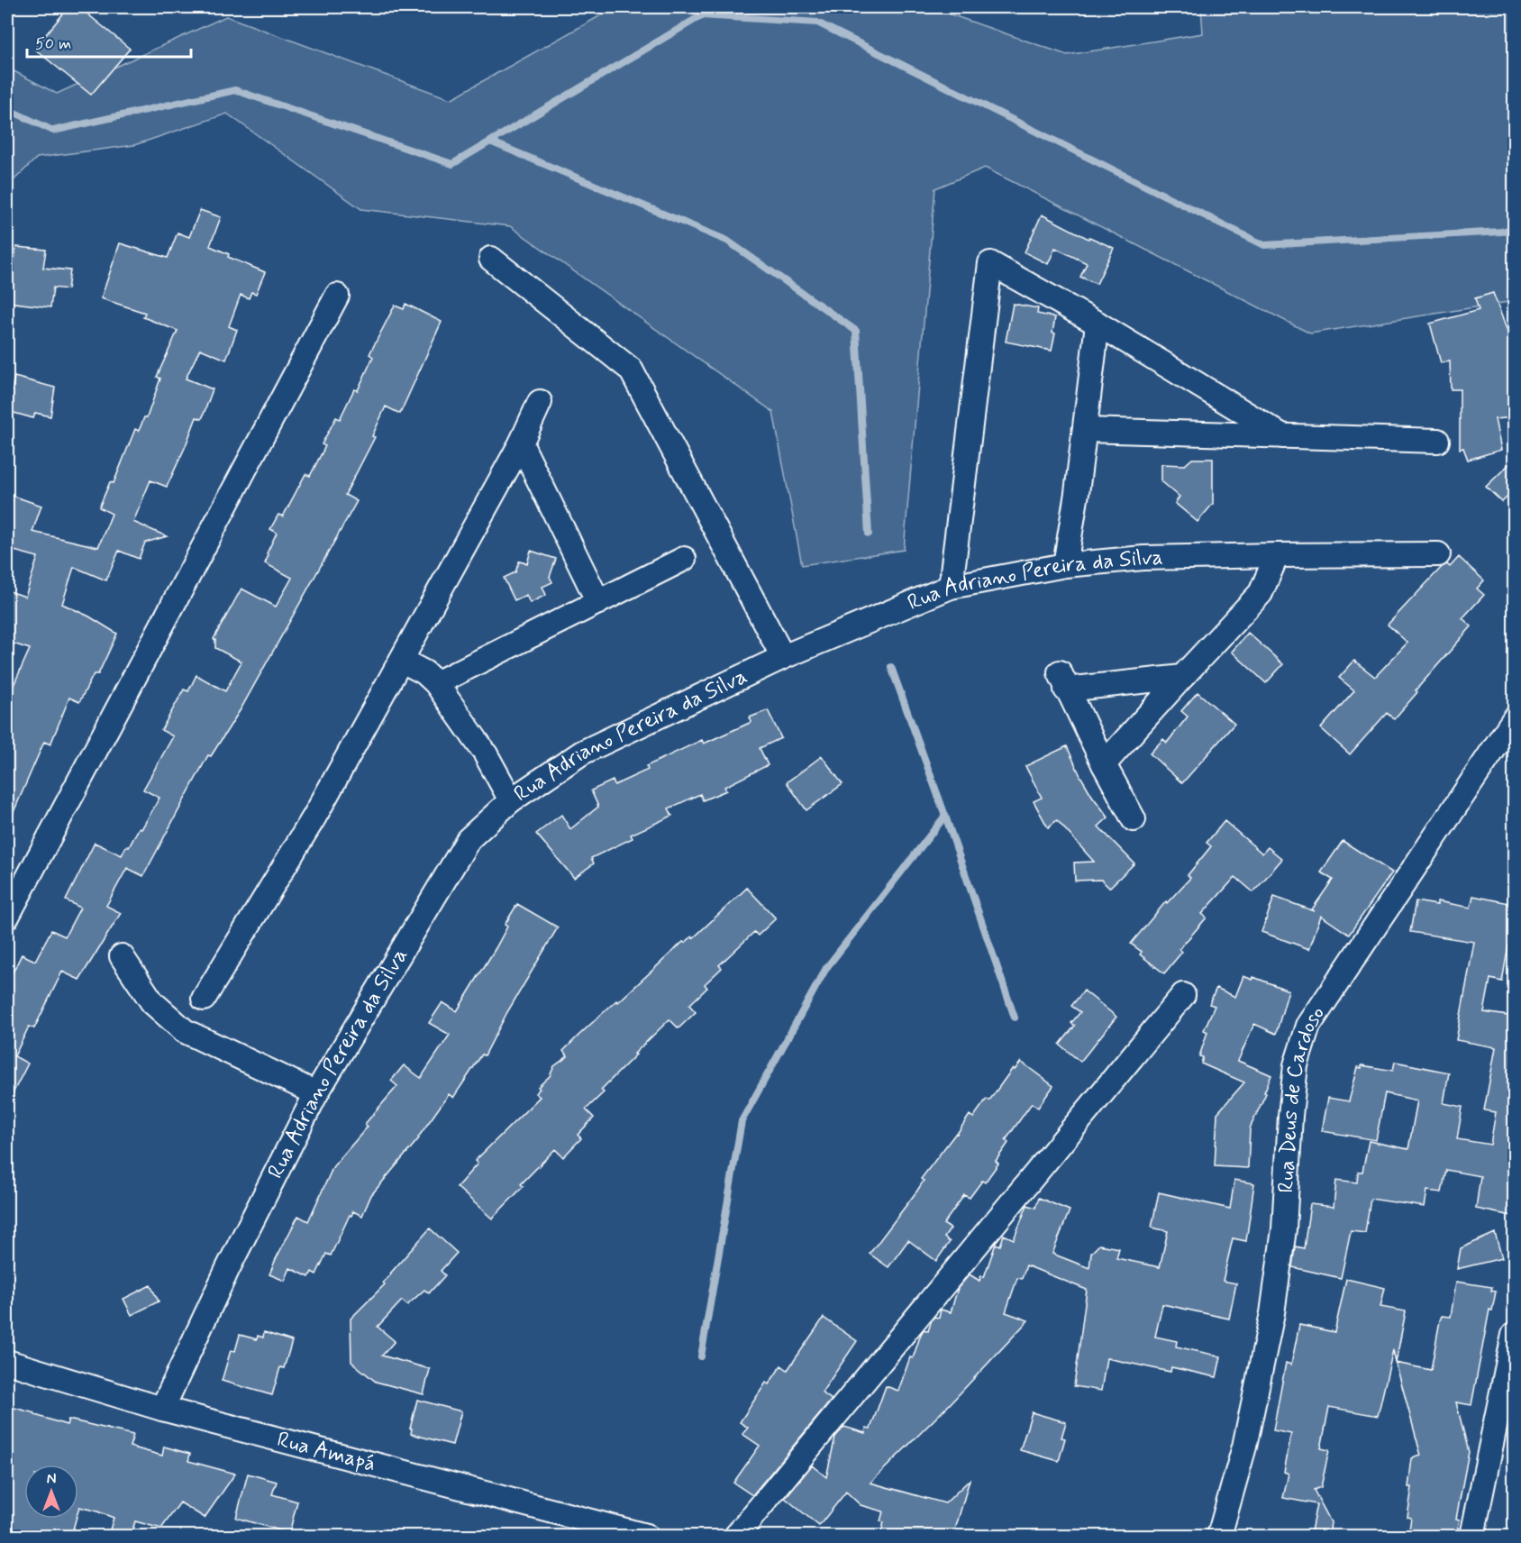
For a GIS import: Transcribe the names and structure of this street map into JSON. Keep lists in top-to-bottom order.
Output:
{
  "streets": {
    "street": ["Rua Adriano Pereira da Silva", "Rua Deus de Cardoso", "Rua Amapá"]
  },
  "crossings": [
    ["Rua Adriano Pereira da Silva", "Rua Amapá"]
  ],
  "scale_bar": "50 m",
  "north": "top"
}
